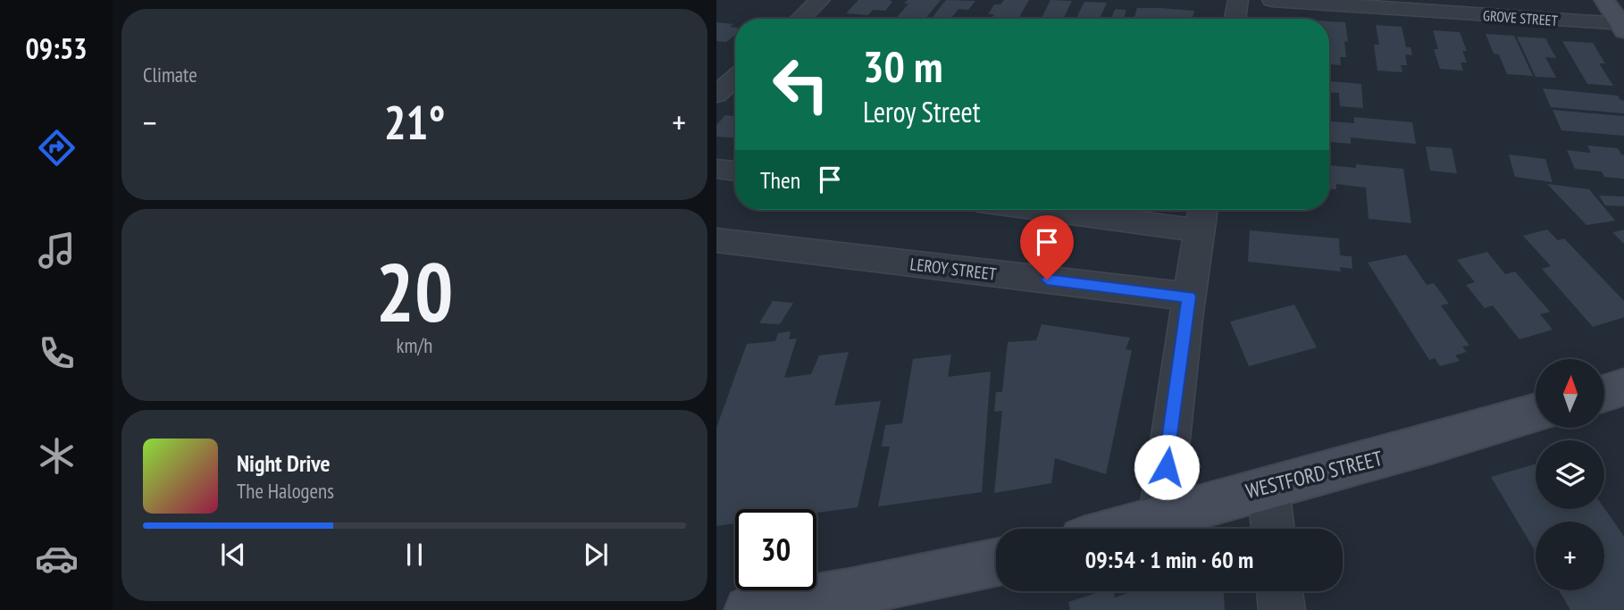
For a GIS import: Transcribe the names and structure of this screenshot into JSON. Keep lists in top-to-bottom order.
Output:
{
  "streets": {
    "main road": ["WESTFORD STREET"],
    "street": ["GROVE STREET", "LEROY STREET"]
  },
  "north": "top",
  "page": {
    "tabs": "09:53",
    "tile": [
      "Climate",
      ["20", "km/h"]
    ],
    "turn": ["30 m", "Leroy Street"],
    "heat": ["−", "21°", "+"],
    "then": "Then",
    "map_buttons": "+",
    "song": ["Night Drive", "The Halogens"],
    "limit": "30",
    "trip": "09:54 · 1 min · 60 m"
  }
}
